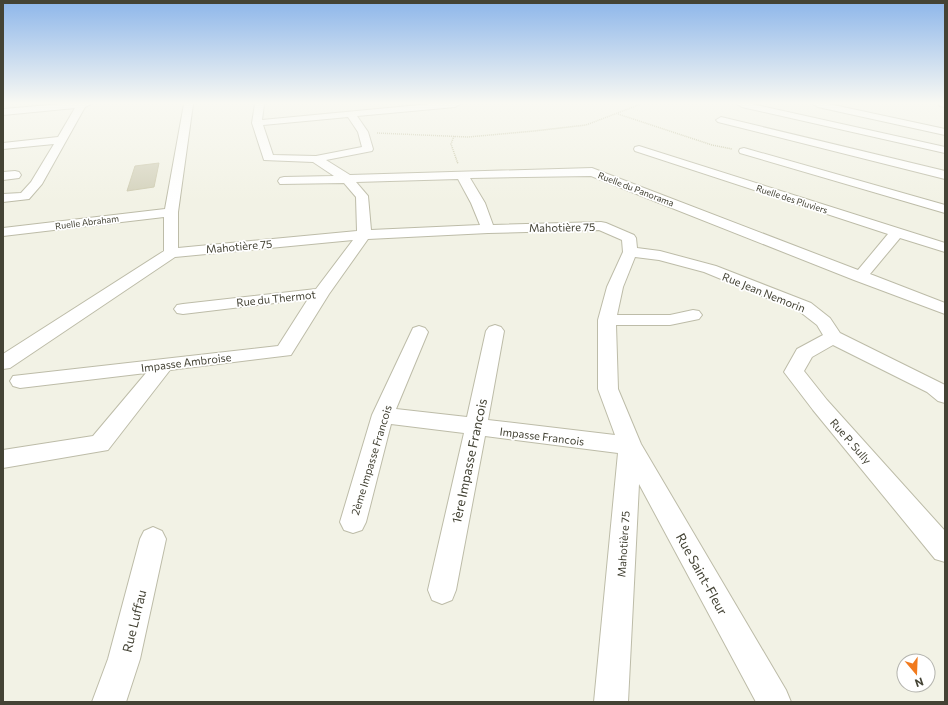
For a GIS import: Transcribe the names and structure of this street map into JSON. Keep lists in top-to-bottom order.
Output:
{
  "streets": {
    "street": [
      "Ruelle du Panorama",
      "Ruelle des Pluviers",
      "Ruelle Abraham",
      "Mahotière 75",
      "Rue Jean Nemorin",
      "Rue du Thermot",
      "Impasse Ambroise",
      "Impasse Francois",
      "Rue P. Sully",
      "2ème Impasse Francois",
      "1ère Impasse Francois",
      "Rue Saint-Fleur",
      "Rue Luffau"
    ]
  },
  "crossings": [
    ["Mahotière 75", "Rue Jean Nemorin"],
    ["Mahotière 75", "Rue du Thermot"],
    ["Mahotière 75", "Impasse Francois"],
    ["Mahotière 75", "Rue Saint-Fleur"],
    ["Rue Jean Nemorin", "Rue P. Sully"],
    ["Rue du Thermot", "Impasse Ambroise"],
    ["Impasse Francois", "2ème Impasse Francois"],
    ["Impasse Francois", "1ère Impasse Francois"],
    ["Impasse Francois", "Rue Saint-Fleur"]
  ],
  "north": "bottom"
}
